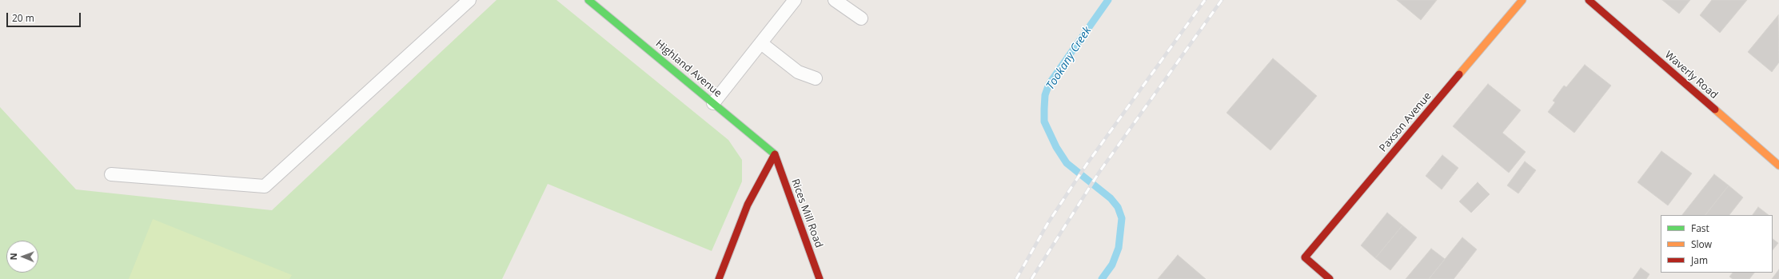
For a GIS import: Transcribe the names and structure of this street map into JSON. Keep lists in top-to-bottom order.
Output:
{
  "streets": {
    "street": [
      "Highland Avenue",
      "Waverly Road",
      "Paxson Avenue",
      "Rices Mill Road"
    ]
  },
  "crossings": [
    ["Highland Avenue", "Rices Mill Road"]
  ],
  "water": ["Tookany Creek"],
  "legend": ["Fast", "Slow", "Jam"],
  "scale_bar": "20 m",
  "north": "left"
}
